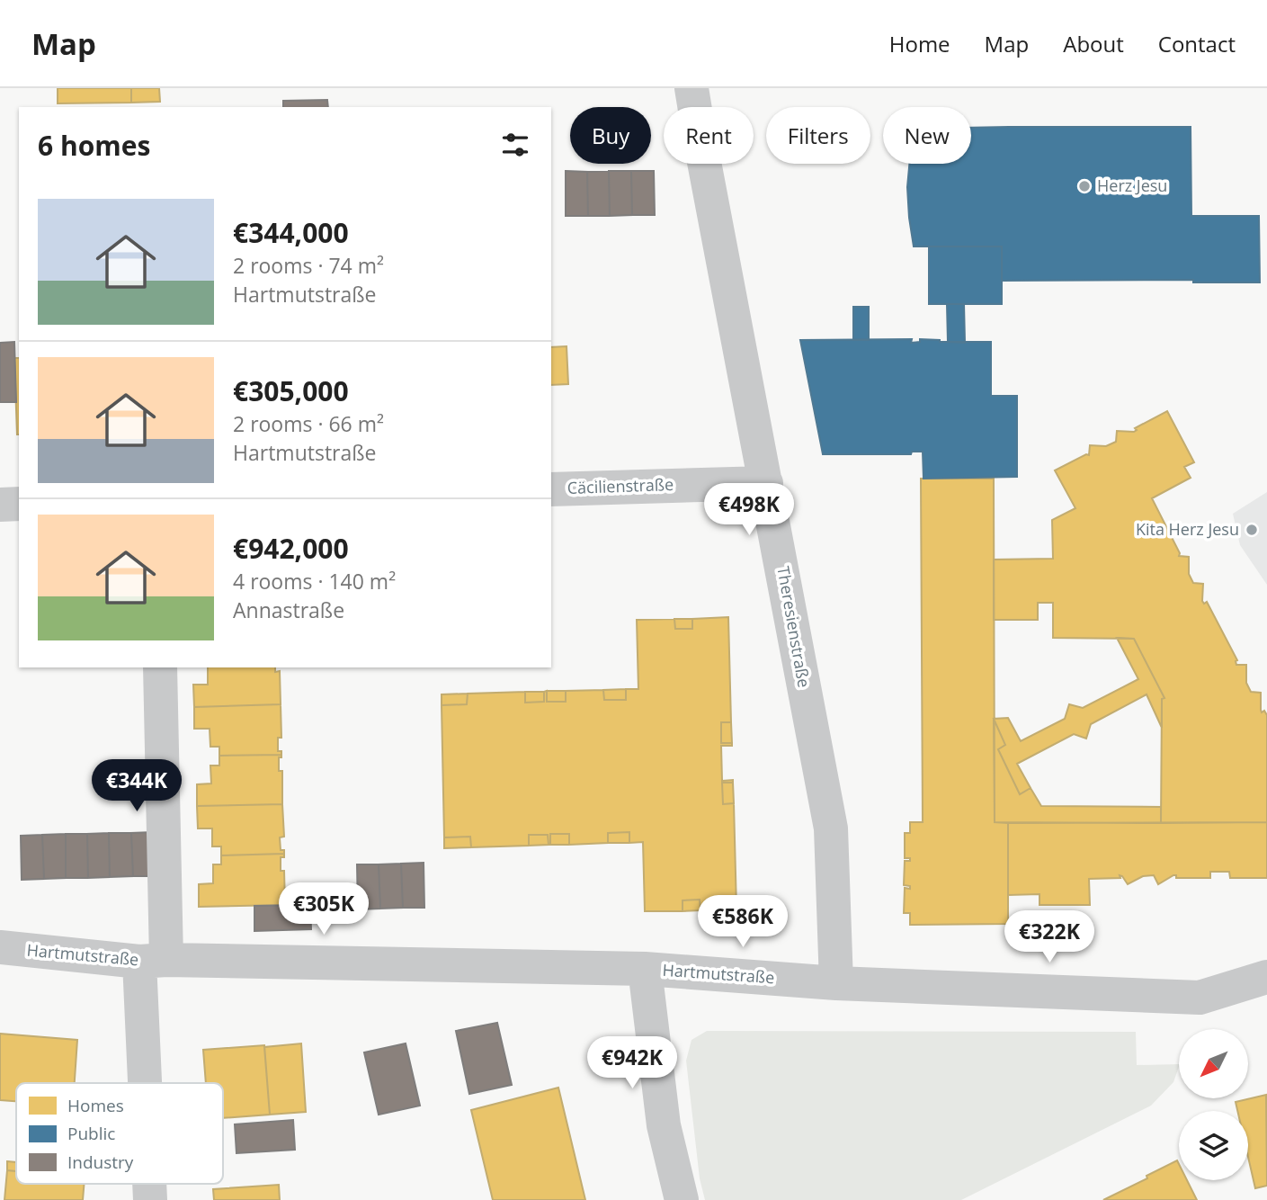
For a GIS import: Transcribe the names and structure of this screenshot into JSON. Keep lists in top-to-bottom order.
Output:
{
  "streets": {
    "street": ["Cäcilienstraße", "Theresienstraße", "Hartmutstraße"]
  },
  "crossings": [
    ["Cäcilienstraße", "Theresienstraße"],
    ["Theresienstraße", "Hartmutstraße"]
  ],
  "places": ["Herz Jesu", "Kita Herz Jesu"],
  "legend": ["Homes", "Public", "Industry"],
  "north": "bottom left",
  "page": {
    "header": "Map",
    "nav": [
      "Home",
      "Map",
      "About",
      "Contact"
    ],
    "chip": [
      "Buy",
      "Rent",
      "Filters",
      "New"
    ],
    "heading": "6 homes",
    "list": [
      {
        "name": "€344,000",
        "note": "2 rooms · 74 m² · Hartmutstraße"
      },
      {
        "name": "€305,000",
        "note": "2 rooms · 66 m² · Hartmutstraße"
      },
      {
        "name": "€942,000",
        "note": "4 rooms · 140 m² · Annastraße"
      }
    ],
    "price": [
      "€498K",
      "€344K",
      "€305K",
      "€586K",
      "€322K",
      "€942K"
    ]
  }
}
